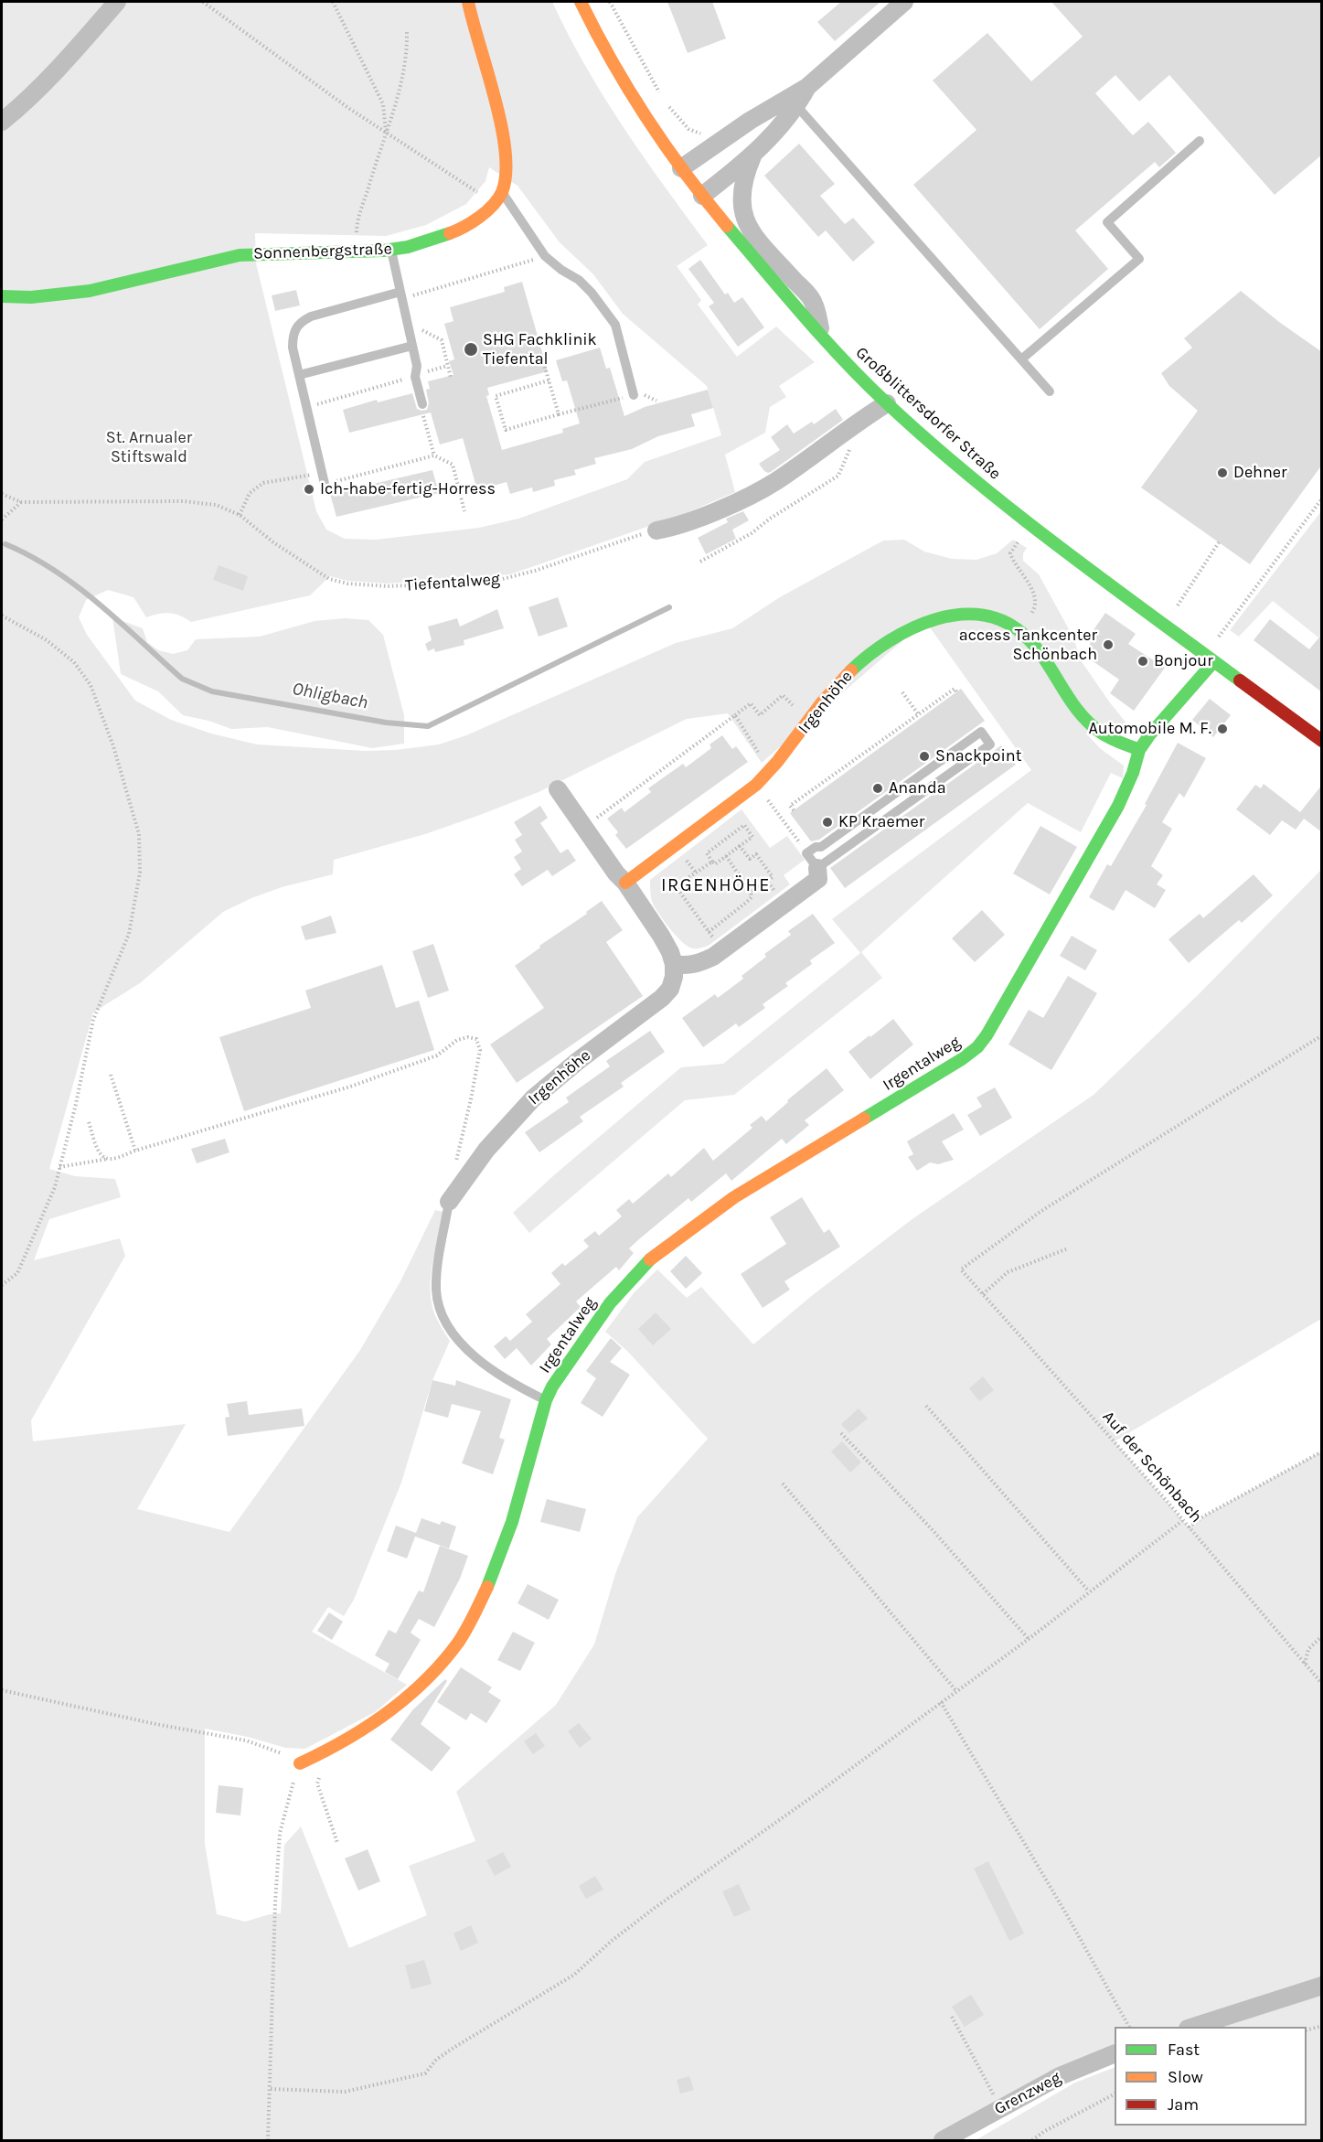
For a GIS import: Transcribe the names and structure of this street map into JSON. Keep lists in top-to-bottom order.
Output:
{
  "streets": {
    "street": [
      "Sonnenbergstraße",
      "Großblittersdorfer Straße",
      "Irgenhöhe",
      "Irgentalweg",
      "Grenzweg"
    ],
    "path": ["Tiefentalweg", "Auf der Schönbach"]
  },
  "crossings": [
    ["Großblittersdorfer Straße", "Irgentalweg"],
    ["Irgenhöhe", "Irgentalweg"]
  ],
  "districts": ["IRGENHÖHE"],
  "water": ["Ohligbach"],
  "parks": ["St. Arnualer Stiftswald"],
  "places": [
    "SHG Fachklinik Tiefental",
    "Dehner",
    "Ich-habe-fertig-Horress",
    "access Tankcenter Schönbach",
    "Bonjour",
    "Automobile M. F.",
    "Snackpoint",
    "Ananda",
    "KP Kraemer"
  ],
  "legend": ["Fast", "Slow", "Jam"]
}
